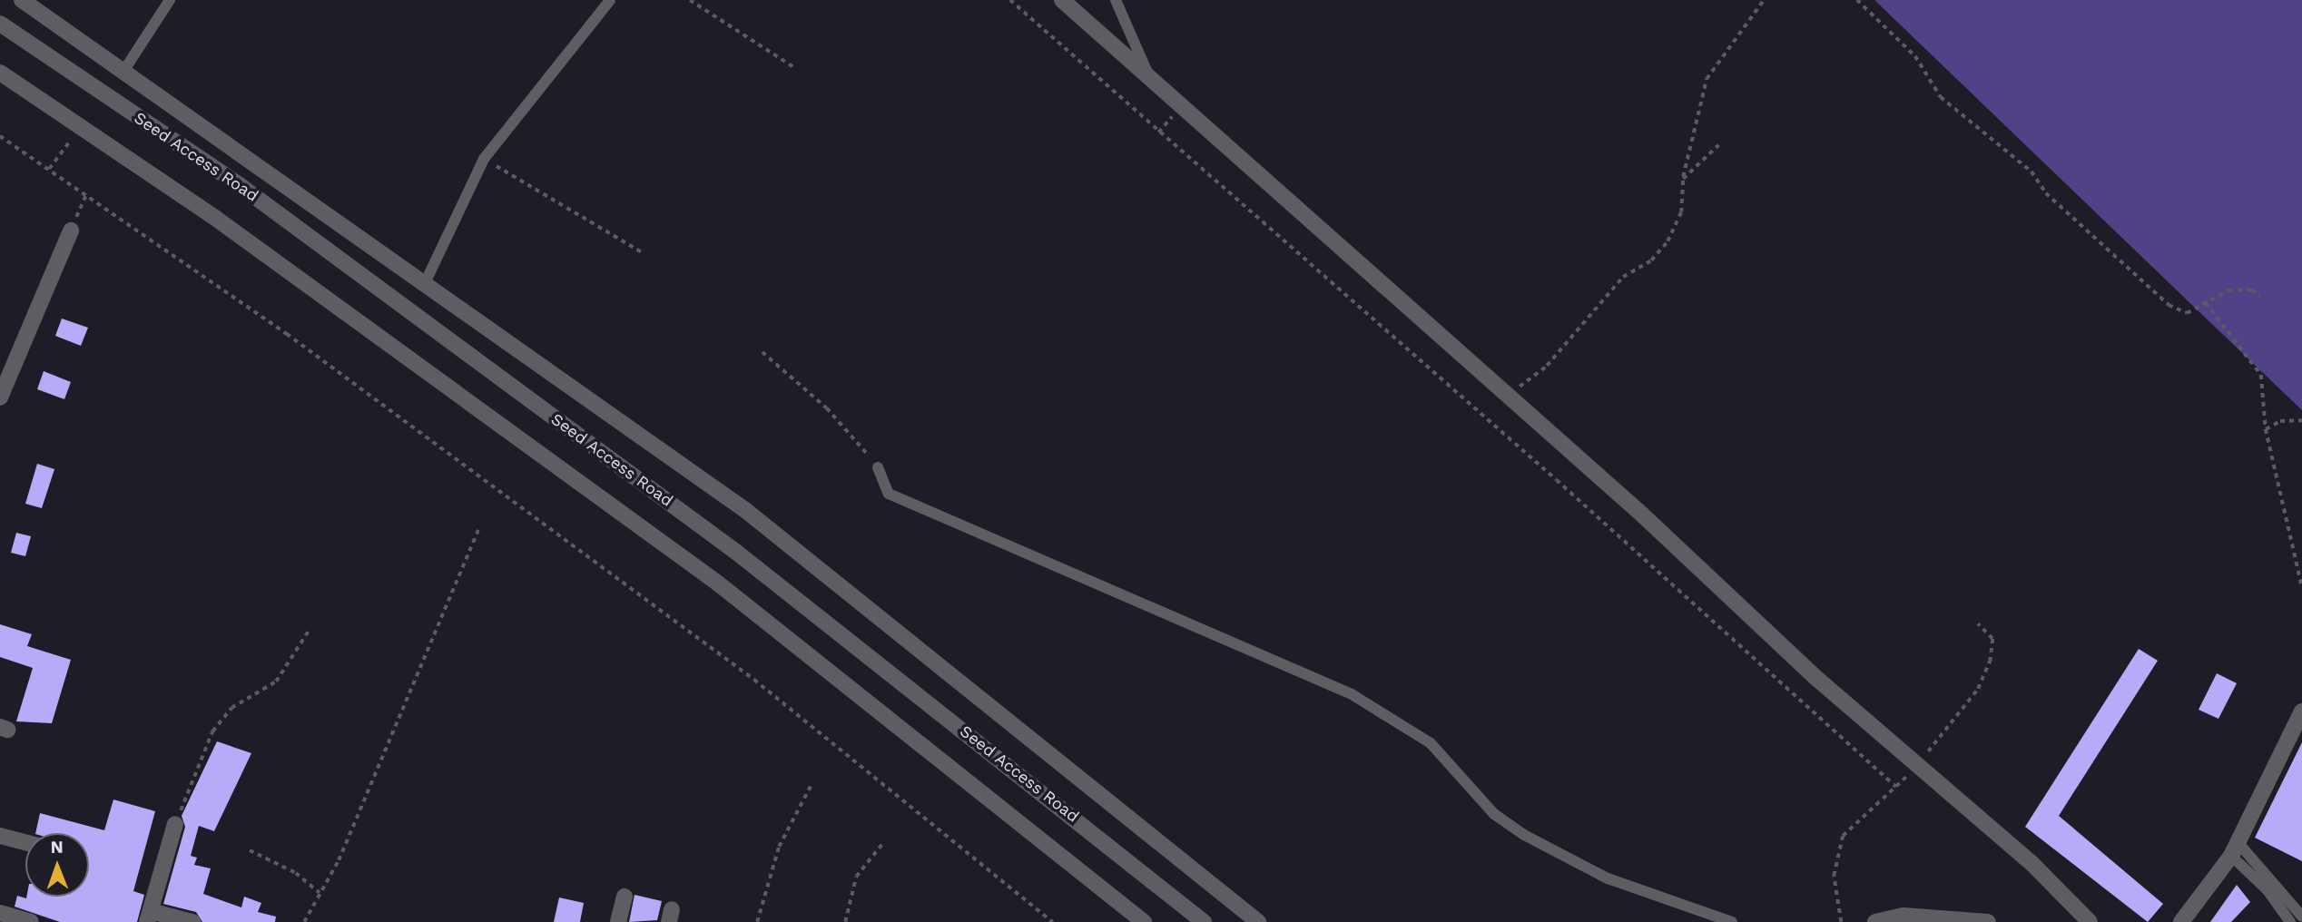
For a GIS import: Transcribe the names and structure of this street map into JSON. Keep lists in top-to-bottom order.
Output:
{
  "streets": {
    "street": ["Seed Access Road"]
  },
  "north": "top"
}
